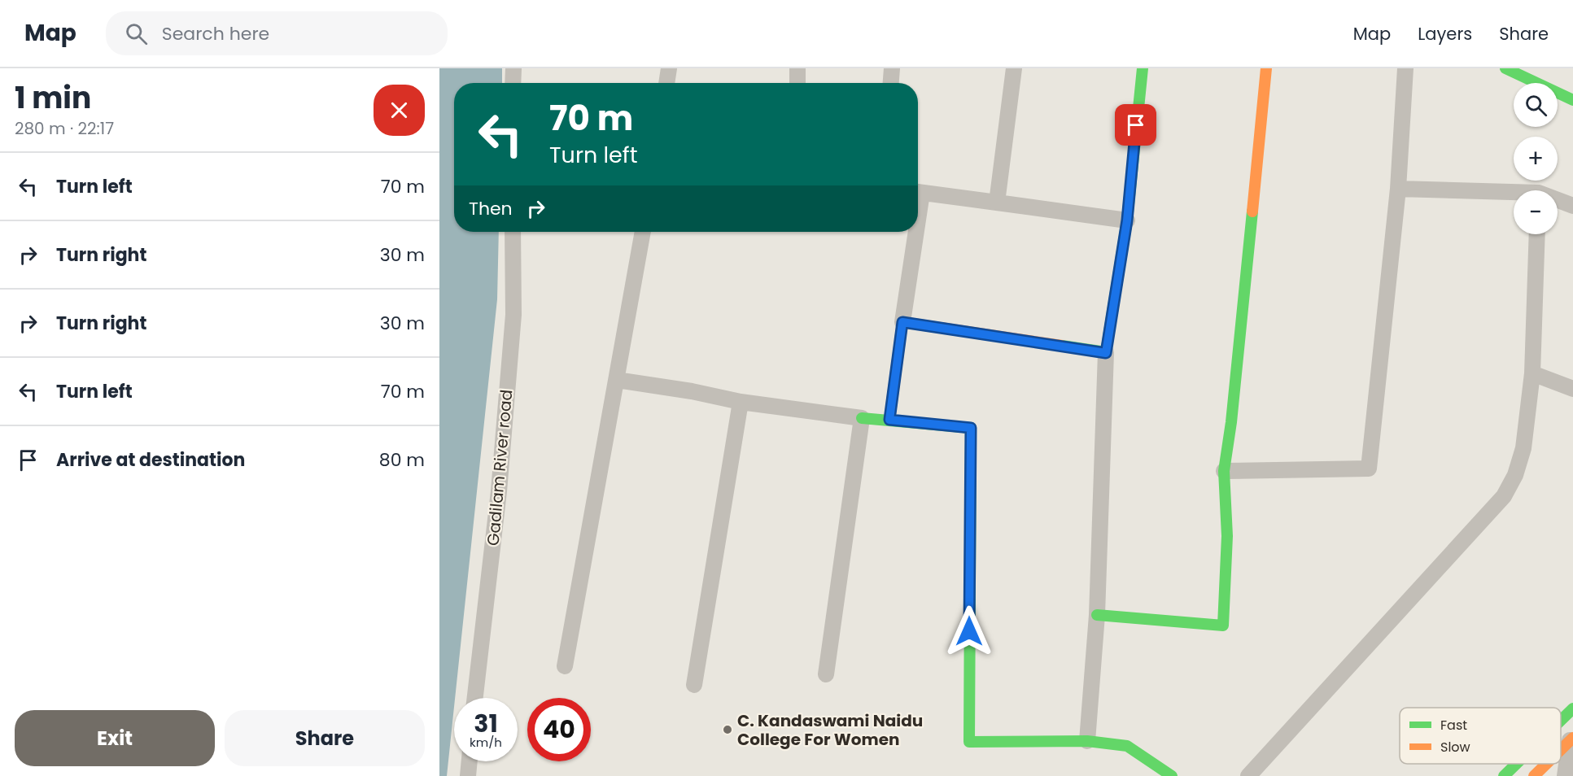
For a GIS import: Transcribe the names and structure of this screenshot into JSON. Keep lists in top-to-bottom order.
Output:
{
  "streets": {
    "street": ["Gadilam River road"]
  },
  "places": ["C. Kandaswami Naidu College For Women"],
  "legend": ["Fast", "Slow"],
  "page": {
    "header": "Map",
    "search": "Search here",
    "nav": ["Map", "Layers", "Share"],
    "heading": ["1 min", "280 m · 22:17"],
    "map_buttons": ["+", "−"],
    "turn": ["70 m", "Turn left"],
    "list": [
      {
        "name": "Turn left",
        "value": "70 m"
      },
      {
        "name": "Turn right",
        "value": "30 m"
      },
      {
        "name": "Turn right",
        "value": "30 m"
      },
      {
        "name": "Turn left",
        "value": "70 m"
      },
      {
        "name": "Arrive at destination",
        "value": "80 m"
      }
    ],
    "then": "Then",
    "speed": "31 km/h",
    "limit": "40",
    "buttons": ["Exit", "Share"]
  }
}
